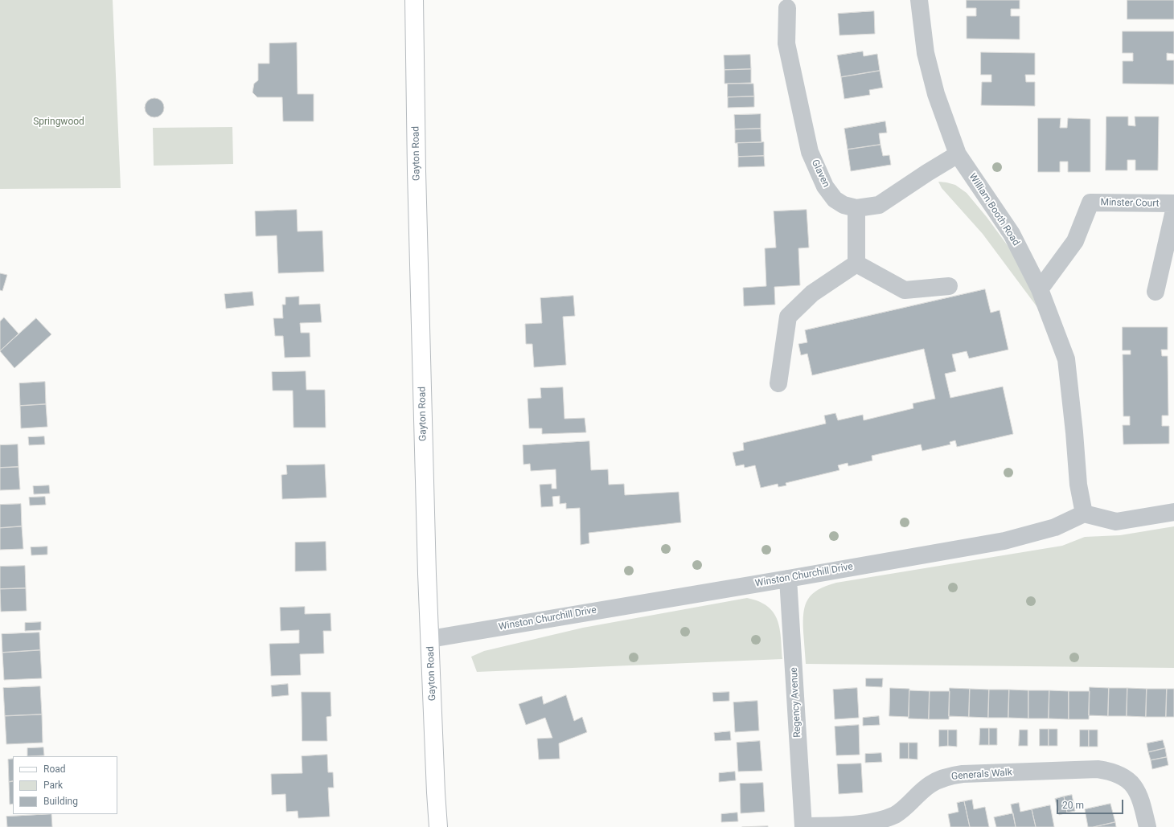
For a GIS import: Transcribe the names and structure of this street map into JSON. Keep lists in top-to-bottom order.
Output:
{
  "streets": {
    "main road": ["Gayton Road"],
    "street": [
      "Glaven",
      "Minster Court",
      "William Booth Road",
      "Winston Churchill Drive",
      "Regency Avenue",
      "Generals Walk"
    ]
  },
  "crossings": [
    ["Gayton Road", "Winston Churchill Drive"],
    ["Glaven", "William Booth Road"],
    ["Minster Court", "William Booth Road"],
    ["William Booth Road", "Winston Churchill Drive"],
    ["Winston Churchill Drive", "Regency Avenue"],
    ["Regency Avenue", "Generals Walk"]
  ],
  "parks": ["Springwood"],
  "legend": ["Road", "Park", "Building"],
  "scale_bar": "20 m"
}
